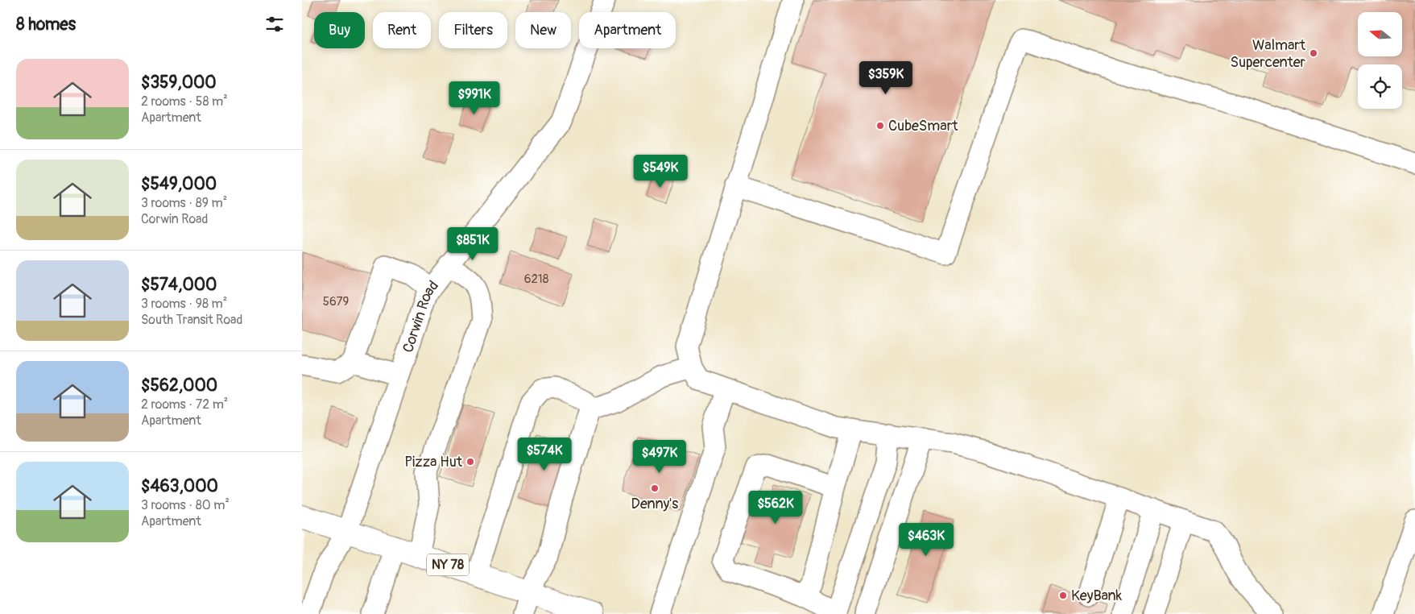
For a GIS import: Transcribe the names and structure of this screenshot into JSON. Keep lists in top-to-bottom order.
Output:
{
  "streets": {
    "highway": ["NY 78"],
    "street": ["Corwin Road"]
  },
  "crossings": [
    ["Corwin Road", "NY 78"]
  ],
  "places": [
    "Walmart Supercenter",
    "CubeSmart",
    "Pizza Hut",
    "Denny's",
    "KeyBank"
  ],
  "house_numbers": ["6218", "5679"],
  "north": "left",
  "page": {
    "heading": "8 homes",
    "chip": [
      "Buy",
      "Rent",
      "Filters",
      "New",
      "Apartment"
    ],
    "list": [
      {
        "name": "$359,000",
        "note": "2 rooms · 58 m² · Apartment"
      },
      {
        "name": "$549,000",
        "note": "3 rooms · 89 m² · Corwin Road"
      },
      {
        "name": "$574,000",
        "note": "3 rooms · 98 m² · South Transit Road"
      },
      {
        "name": "$562,000",
        "note": "2 rooms · 72 m² · Apartment"
      },
      {
        "name": "$463,000",
        "note": "3 rooms · 80 m² · Apartment"
      }
    ],
    "price": [
      "$359K",
      "$991K",
      "$549K",
      "$851K",
      "$574K",
      "$497K",
      "$562K",
      "$463K"
    ]
  }
}
